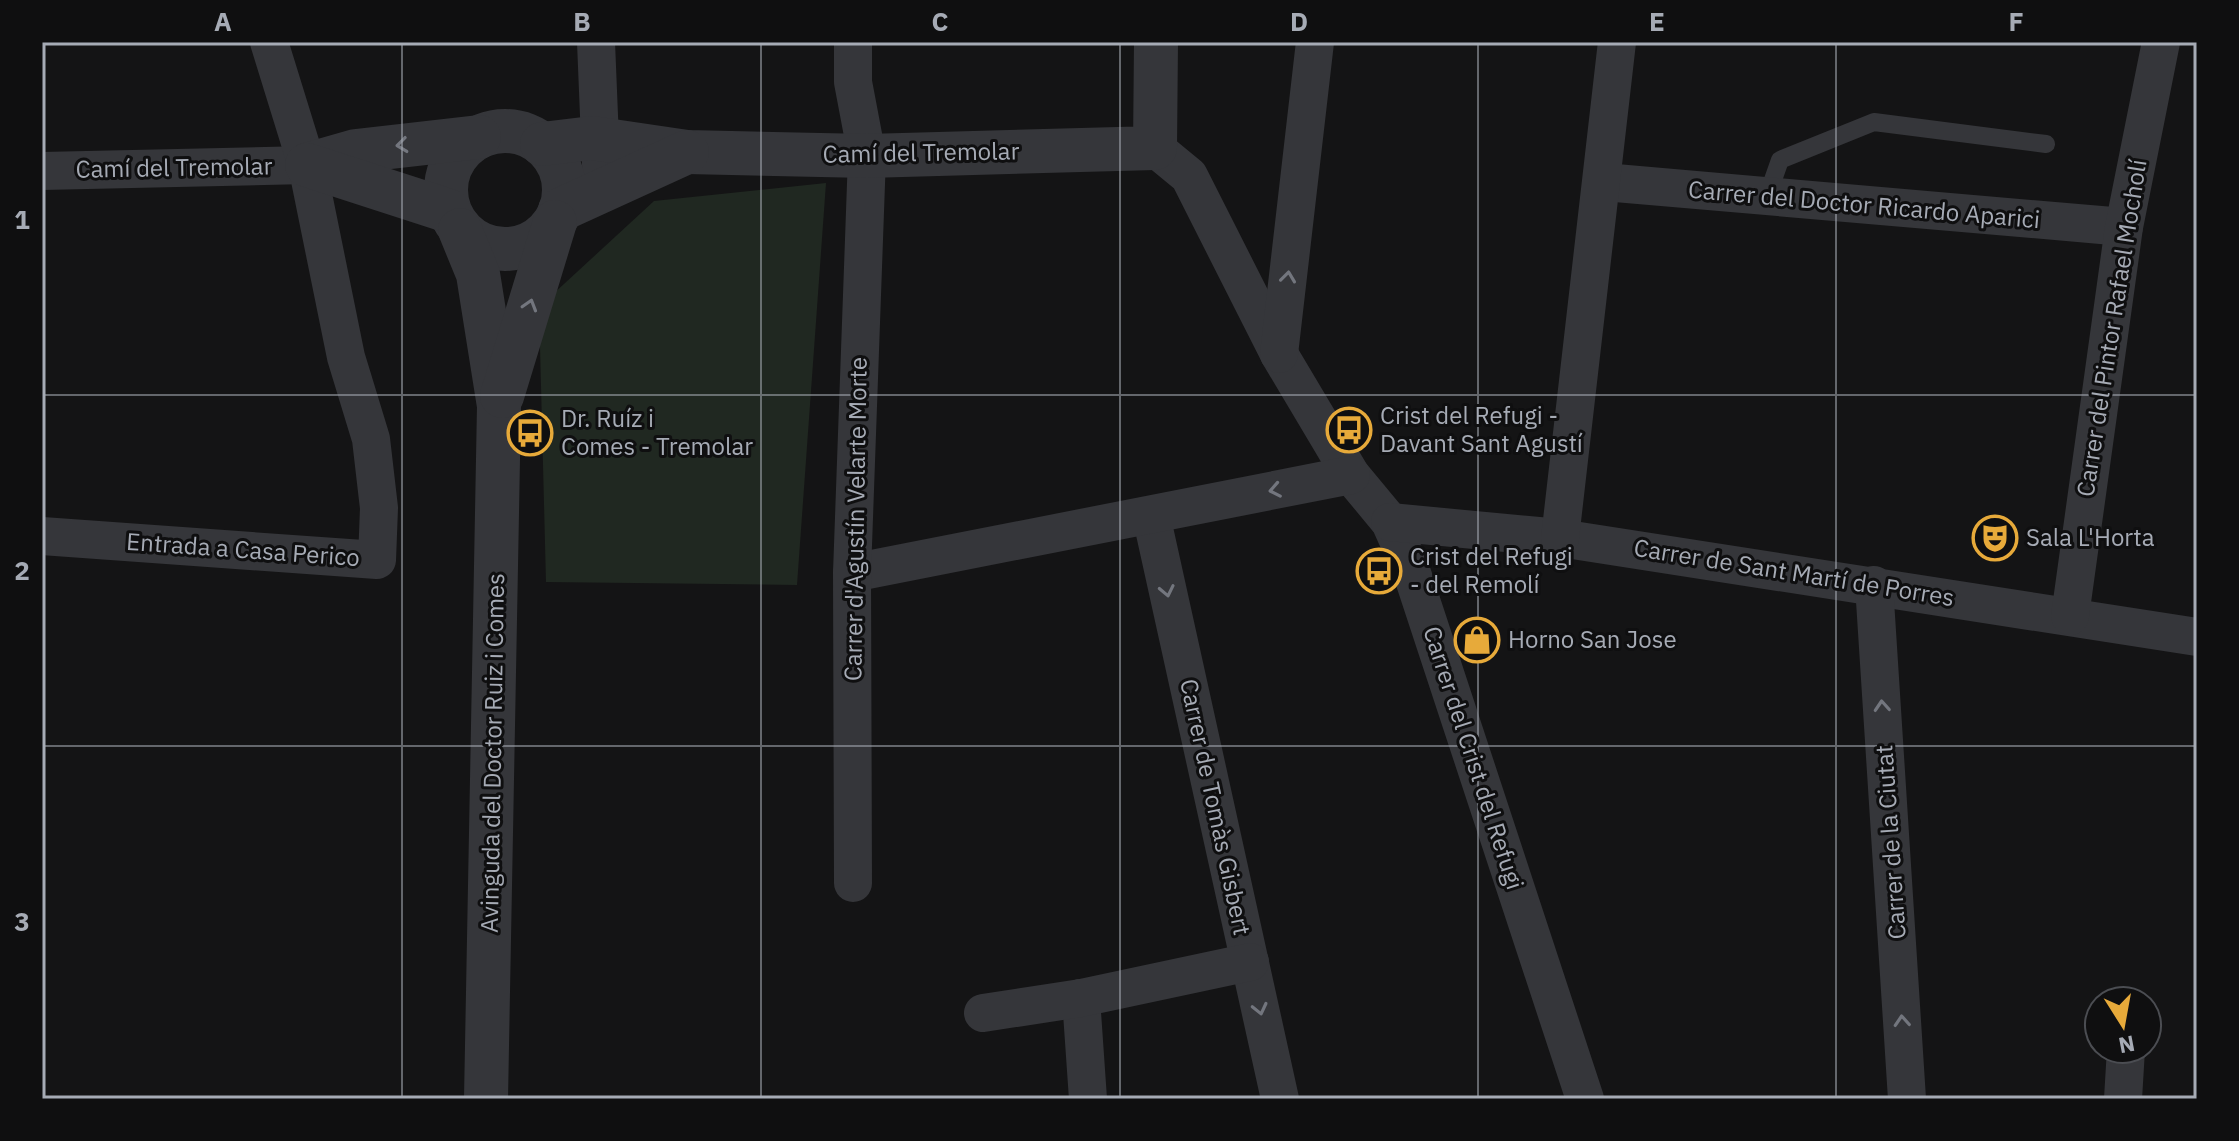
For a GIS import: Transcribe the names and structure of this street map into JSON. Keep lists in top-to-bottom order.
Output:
{
  "streets": {
    "street": [
      "Camí del Tremolar",
      "Carrer del Doctor Ricardo Aparici",
      "Carrer del Pintor Rafael Mocholí",
      "Carrer d'Agustín Velarte Morte",
      "Entrada a Casa Perico",
      "Carrer de Sant Martí de Porres",
      "Avinguda del Doctor Ruiz i Comes",
      "Carrer del Crist del Refugi",
      "Carrer de Tomàs Gisbert",
      "Carrer de la Ciutat"
    ]
  },
  "crossings": [
    ["Camí del Tremolar", "Carrer d'Agustín Velarte Morte"],
    ["Camí del Tremolar", "Entrada a Casa Perico"],
    ["Camí del Tremolar", "Avinguda del Doctor Ruiz i Comes"],
    ["Camí del Tremolar", "Carrer del Crist del Refugi"],
    ["Carrer del Doctor Ricardo Aparici", "Carrer del Pintor Rafael Mocholí"],
    ["Carrer del Pintor Rafael Mocholí", "Carrer de Sant Martí de Porres"],
    ["Carrer de Sant Martí de Porres", "Carrer del Crist del Refugi"],
    ["Carrer de Sant Martí de Porres", "Carrer de la Ciutat"]
  ],
  "one_way": ["Carrer de Tomàs Gisbert", "Carrer de la Ciutat"],
  "places": {
    "bus stop": ["Crist del Refugi - Davant Sant Agustí", "Dr. Ruíz i Comes - Tremolar", "Crist del Refugi - del Remolí"],
    "theatre": ["Sala L'Horta"],
    "shop": ["Horno San Jose"]
  },
  "north": "bottom",
  "grid": {
    "columns": [
      "A",
      "B",
      "C",
      "D",
      "E",
      "F"
    ],
    "rows": ["1", "2", "3"]
  }
}
